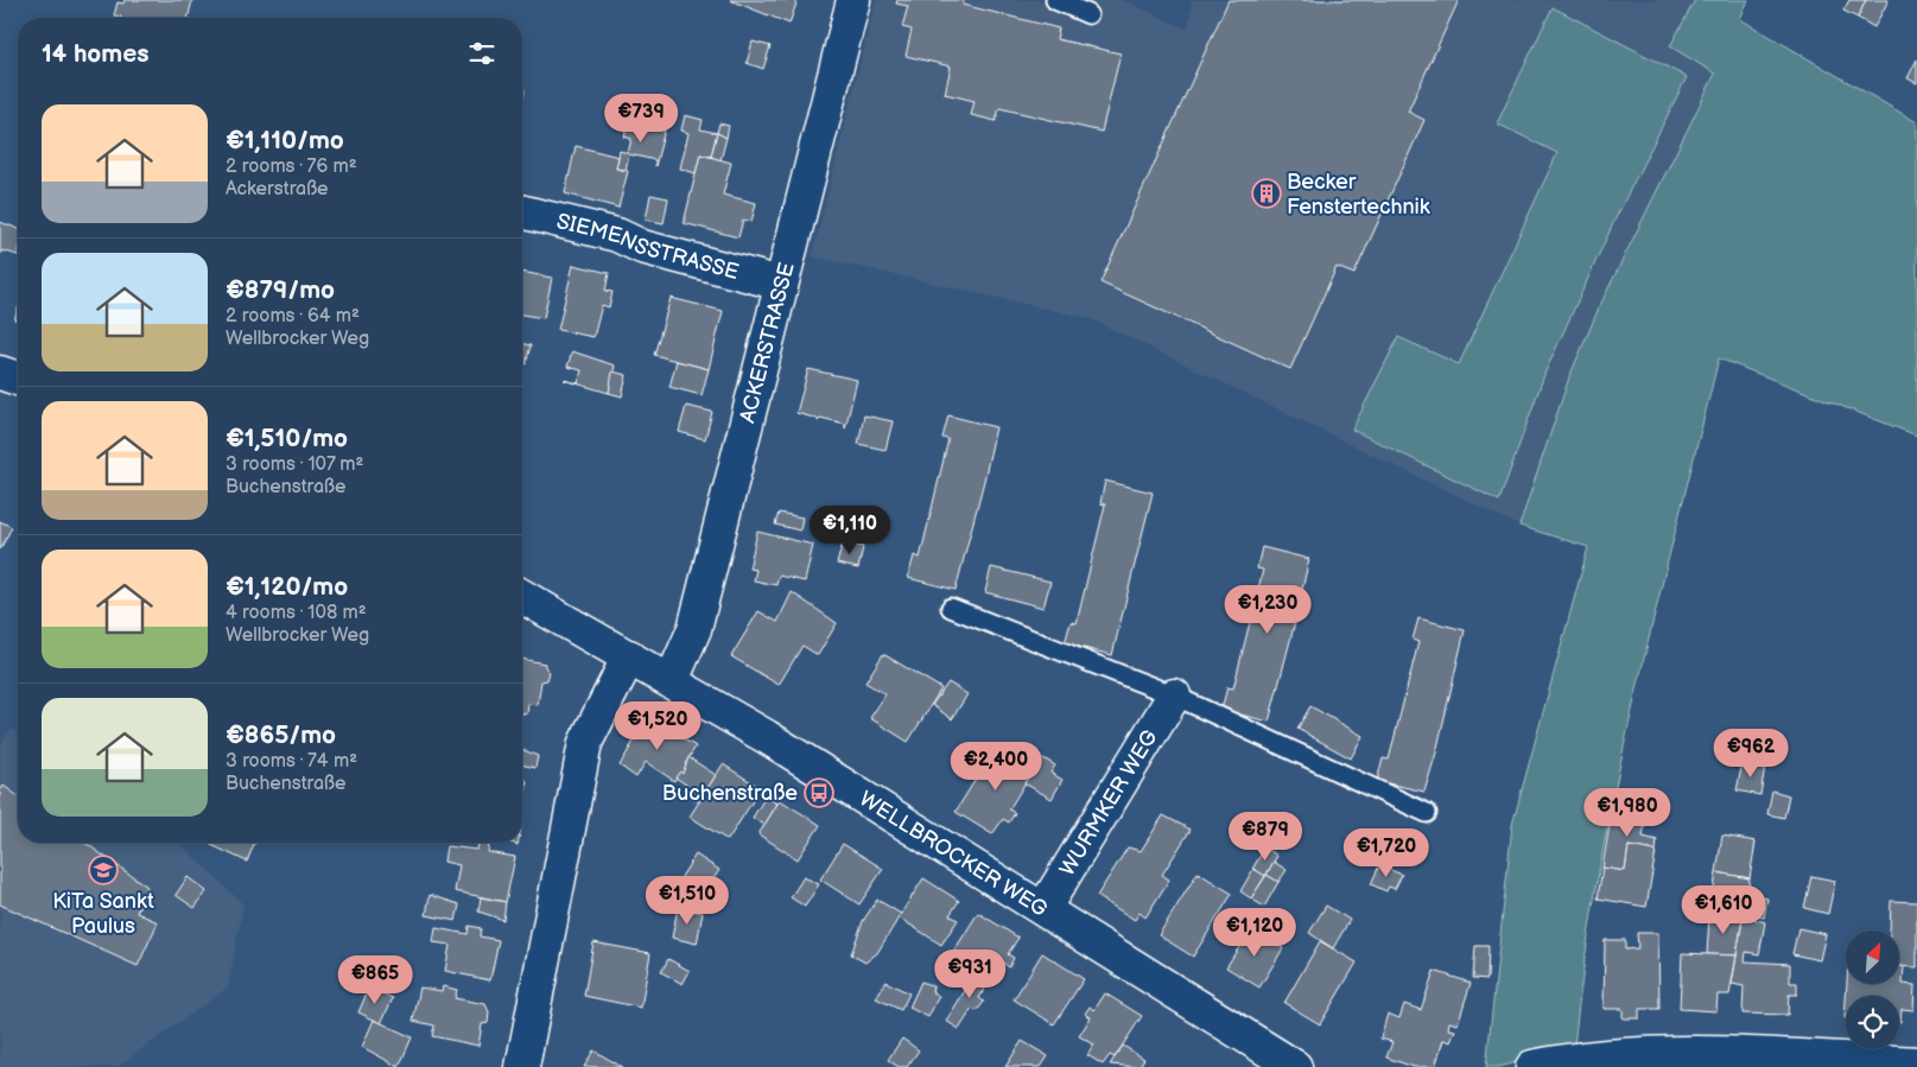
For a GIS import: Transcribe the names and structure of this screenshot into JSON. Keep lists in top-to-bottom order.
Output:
{
  "streets": {
    "street": [
      "SIEMENSSTRASSE",
      "ACKERSTRASSE",
      "WURMKER WEG",
      "WELLBROCKER WEG"
    ]
  },
  "crossings": [
    ["SIEMENSSTRASSE", "ACKERSTRASSE"],
    ["ACKERSTRASSE", "WELLBROCKER WEG"],
    ["WURMKER WEG", "WELLBROCKER WEG"]
  ],
  "places": {
    "building": ["Becker Fenstertechnik"],
    "bus stop": ["Buchenstraße"],
    "school or university": ["KiTa Sankt Paulus"]
  },
  "north": "top right",
  "page": {
    "heading": "14 homes",
    "list": [
      {
        "name": "€1,110/mo",
        "note": "2 rooms · 76 m² · Ackerstraße"
      },
      {
        "name": "€879/mo",
        "note": "2 rooms · 64 m² · Wellbrocker Weg"
      },
      {
        "name": "€1,510/mo",
        "note": "3 rooms · 107 m² · Buchenstraße"
      },
      {
        "name": "€1,120/mo",
        "note": "4 rooms · 108 m² · Wellbrocker Weg"
      },
      {
        "name": "€865/mo",
        "note": "3 rooms · 74 m² · Buchenstraße"
      }
    ],
    "price": [
      "€739",
      "€1,110",
      "€1,230",
      "€1,520",
      "€962",
      "€2,400",
      "€1,980",
      "€879",
      "€1,720",
      "€1,510",
      "€1,610",
      "€1,120",
      "€931",
      "€865"
    ]
  }
}
